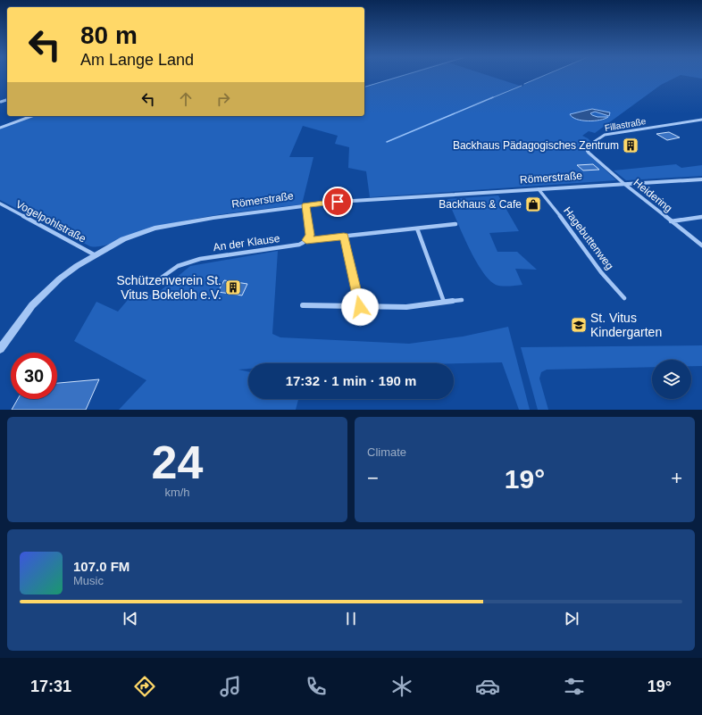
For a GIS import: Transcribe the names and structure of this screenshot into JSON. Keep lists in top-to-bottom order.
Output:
{
  "streets": {
    "street": [
      "Fillastraße",
      "Römerstraße",
      "Heidering",
      "Vogelpohlstraße",
      "Hagebuttenweg",
      "An der Klause"
    ]
  },
  "crossings": [
    ["Fillastraße", "Römerstraße"],
    ["Fillastraße", "Heidering"],
    ["Römerstraße", "Heidering"],
    ["Römerstraße", "Vogelpohlstraße"],
    ["Römerstraße", "Hagebuttenweg"]
  ],
  "places": {
    "building": ["Backhaus Pädagogisches Zentrum", "Schützenverein St. Vitus Bokeloh e.V."],
    "shop": ["Backhaus & Cafe"],
    "school or university": ["St. Vitus Kindergarten"]
  },
  "page": {
    "turn": ["80 m", "Am Lange Land"],
    "limit": "30",
    "trip": "17:32 · 1 min · 190 m",
    "tile": [
      ["24", "km/h"],
      "Climate"
    ],
    "heat": ["−", "19°", "+"],
    "song": ["107.0 FM", "Music"],
    "tabs": ["17:31", "19°"]
  }
}
